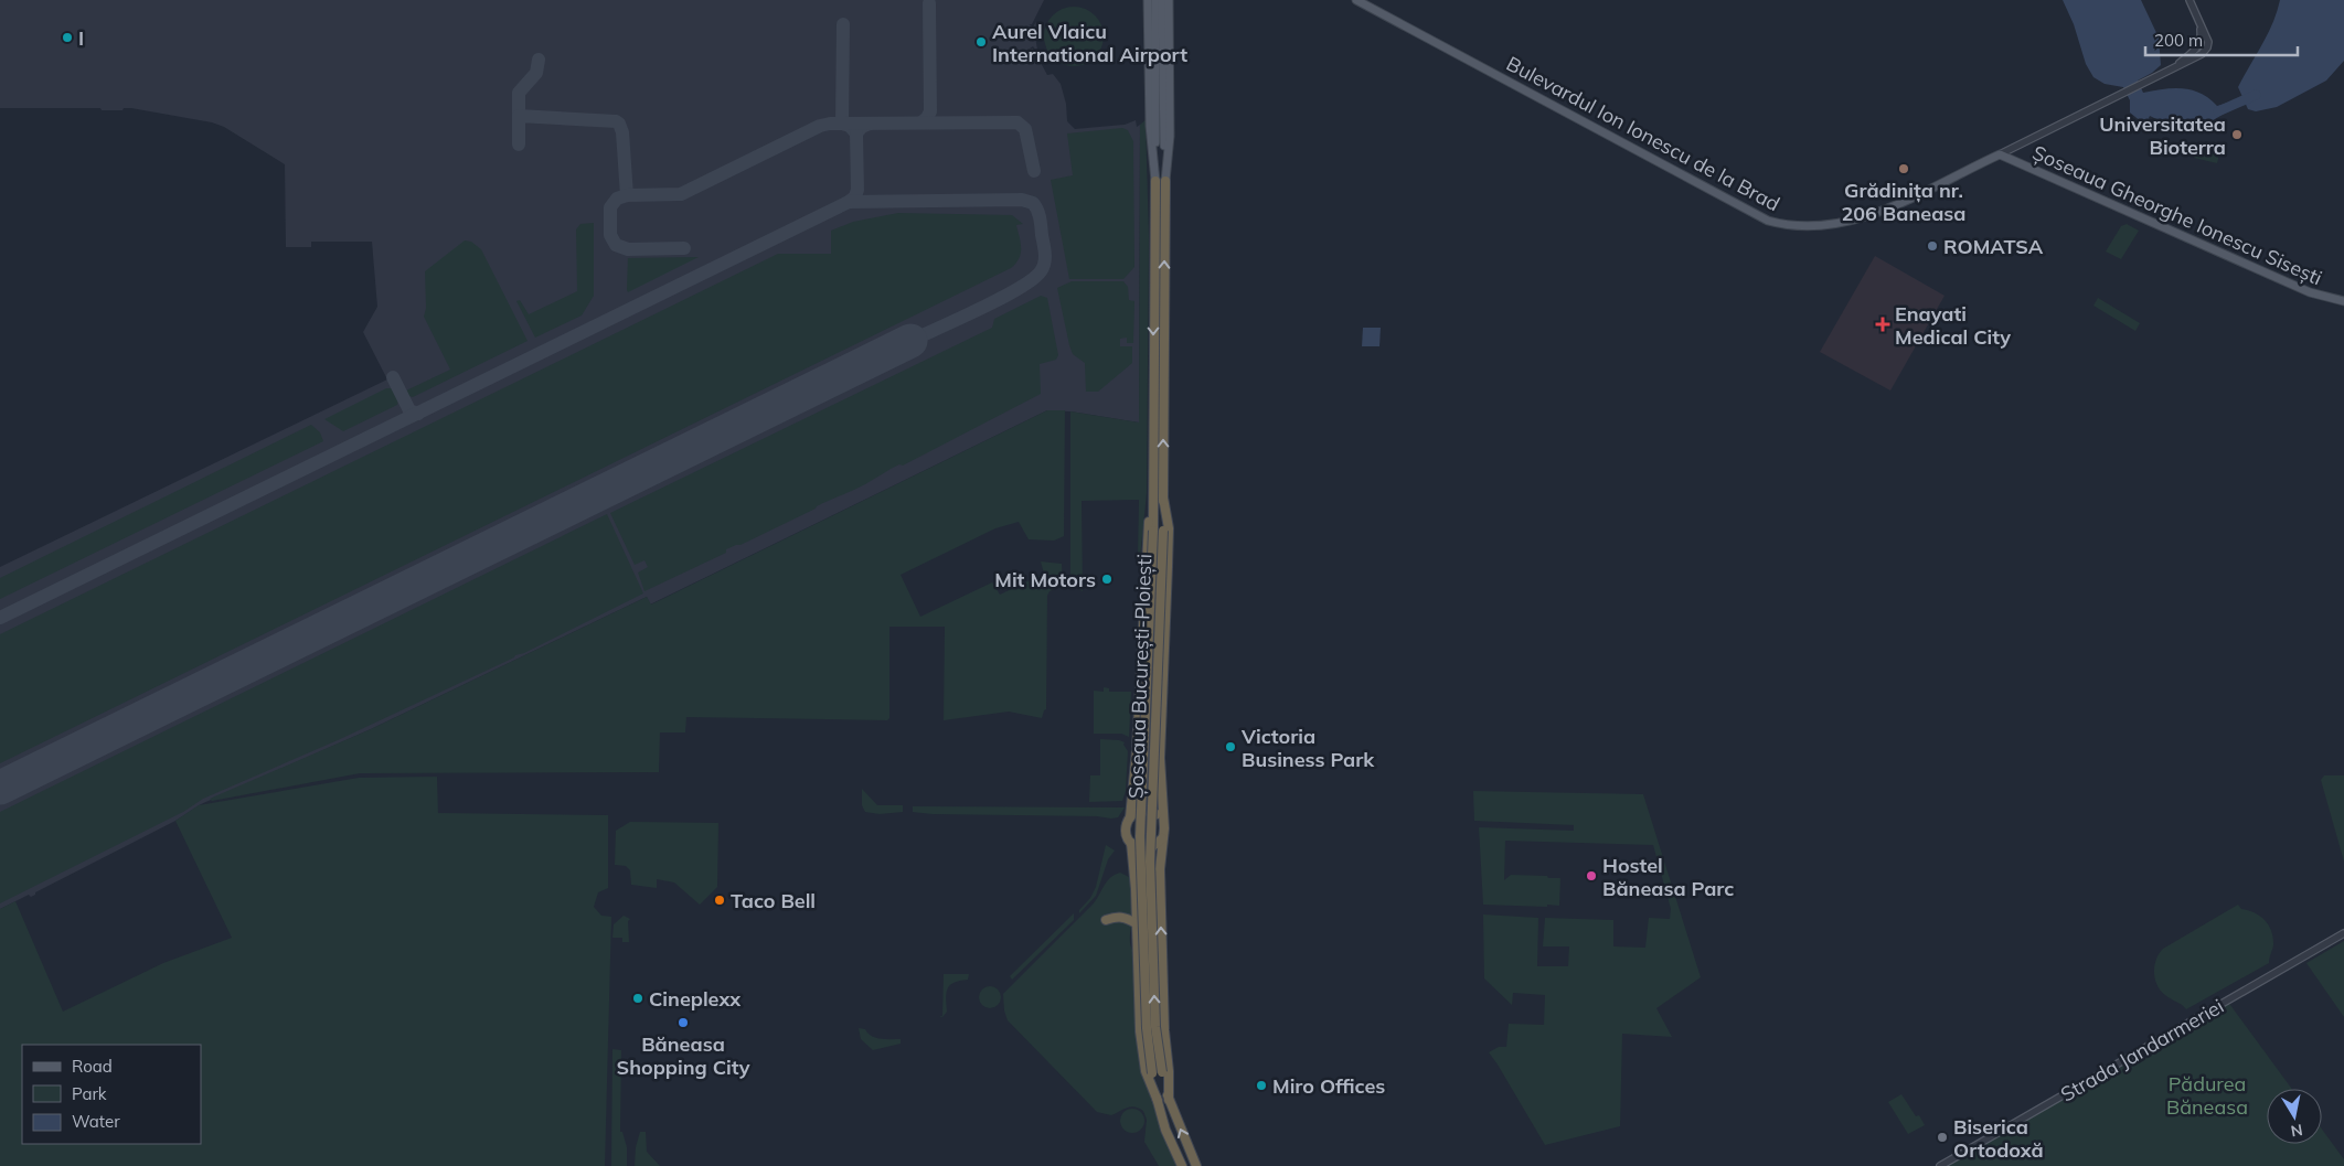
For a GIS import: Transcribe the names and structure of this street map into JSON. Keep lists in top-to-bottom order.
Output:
{
  "streets": {
    "highway": ["Șoseaua București-Ploiești"],
    "main road": ["Bulevardul Ion Ionescu de la Brad", "Șoseaua Gheorghe Ionescu Sisești"],
    "street": ["Strada Jandarmeriei"]
  },
  "crossings": [
    ["Bulevardul Ion Ionescu de la Brad", "Șoseaua Gheorghe Ionescu Sisești"]
  ],
  "parks": ["Pădurea Băneasa"],
  "places": {
    "other": [
      "I",
      "Aurel Vlaicu International Airport",
      "Universitatea Bioterra",
      "Grădinița nr. 206 Baneasa",
      "ROMATSA",
      "Mit Motors",
      "Victoria Business Park",
      "Hostel Băneasa Parc",
      "Taco Bell",
      "Cineplexx",
      "Băneasa Shopping City",
      "Miro Offices",
      "Biserica Ortodoxă"
    ],
    "health": ["Enayati Medical City"]
  },
  "legend": ["Road", "Park", "Water"],
  "scale_bar": "200 m",
  "north": "bottom"
}
